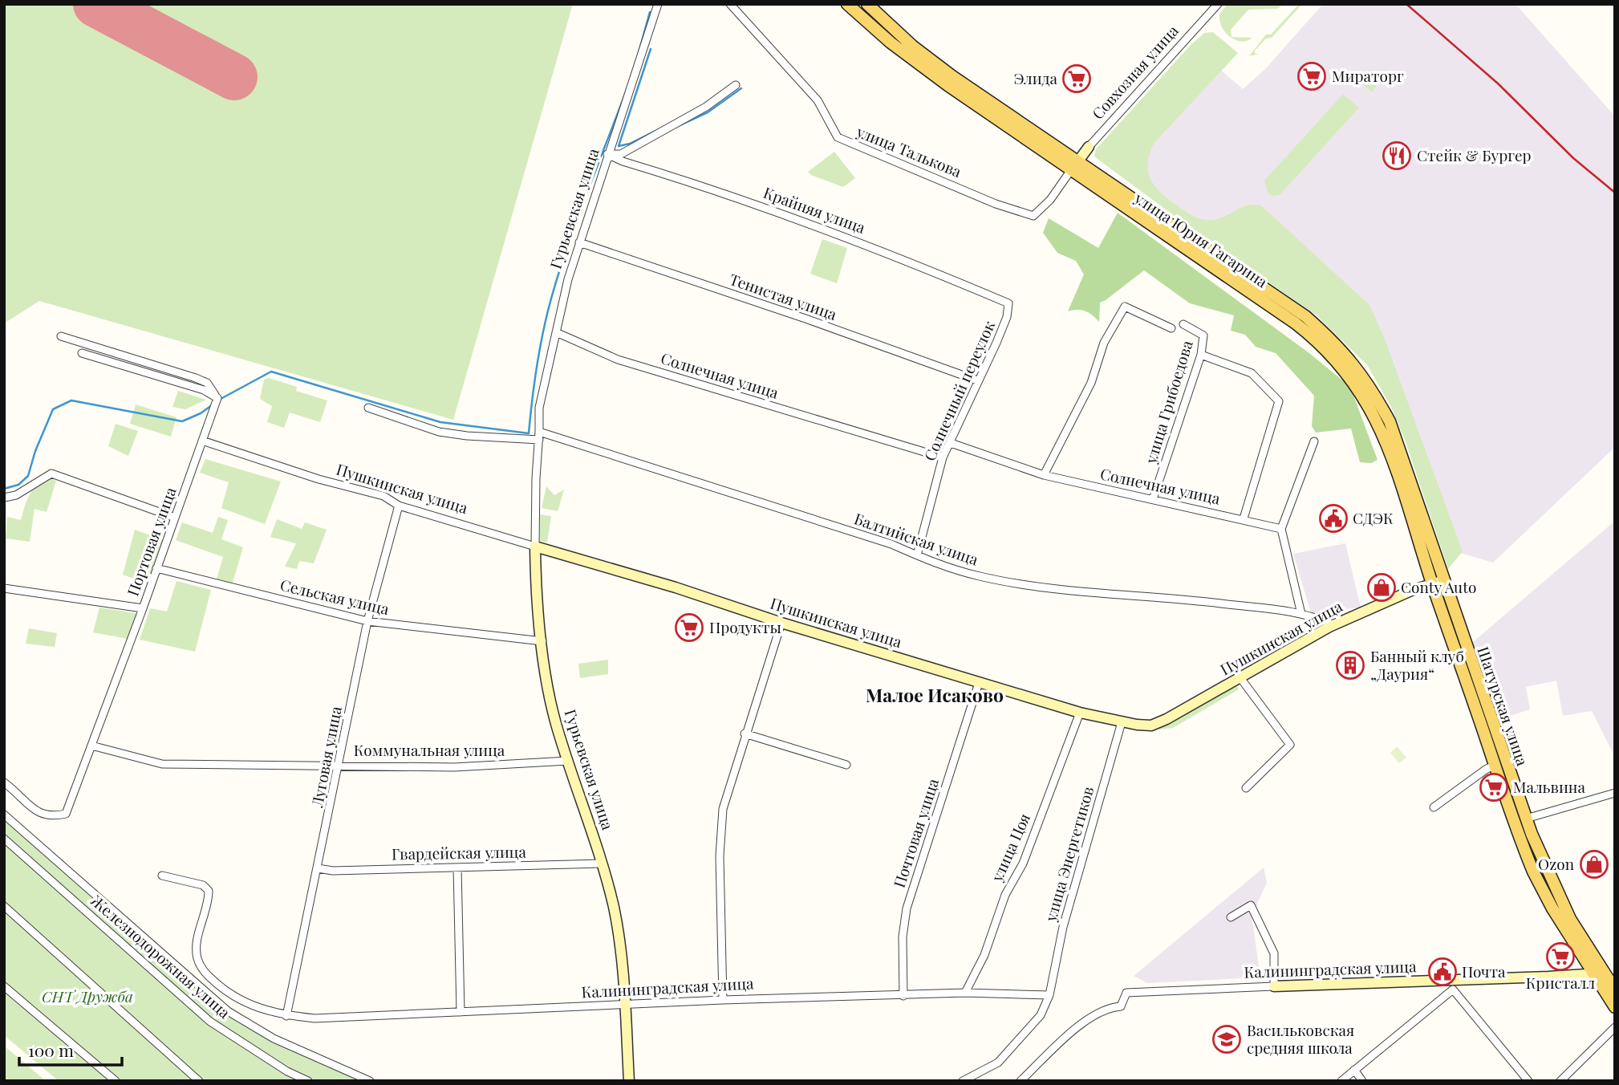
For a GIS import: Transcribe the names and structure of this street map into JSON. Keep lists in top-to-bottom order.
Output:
{
  "streets": {
    "main road": ["улица Юрия Гагарина", "Шатурская улица"],
    "street": [
      "Совхозная улица",
      "улица Талькова",
      "Гурьевская улица",
      "Крайняя улица",
      "Тенистая улица",
      "Солнечная улица",
      "Солнечный переулок",
      "улица Грибоедова",
      "Пушкинская улица",
      "Балтийская улица",
      "Портовая улица",
      "Сельская улица",
      "Коммунальная улица",
      "Луговая улица",
      "Почтовая улица",
      "улица Цоя",
      "Гвардейская улица",
      "улица Энергетиков",
      "Железнодорожная улица",
      "Калининградская улица"
    ]
  },
  "crossings": [
    ["Совхозная улица", "улица Талькова"],
    ["Совхозная улица", "улица Юрия Гагарина"],
    ["улица Талькова", "улица Юрия Гагарина"],
    ["Гурьевская улица", "Крайняя улица"],
    ["Гурьевская улица", "Тенистая улица"],
    ["Гурьевская улица", "Солнечная улица"],
    ["Гурьевская улица", "Пушкинская улица"],
    ["Гурьевская улица", "Балтийская улица"],
    ["Гурьевская улица", "Сельская улица"],
    ["Гурьевская улица", "Коммунальная улица"],
    ["Гурьевская улица", "Гвардейская улица"],
    ["Гурьевская улица", "Калининградская улица"],
    ["Крайняя улица", "Солнечный переулок"],
    ["улица Юрия Гагарина", "Пушкинская улица"],
    ["улица Юрия Гагарина", "Шатурская улица"],
    ["Тенистая улица", "Солнечный переулок"],
    ["Солнечная улица", "Солнечный переулок"],
    ["Солнечная улица", "улица Грибоедова"],
    ["Солнечный переулок", "Балтийская улица"],
    ["Пушкинская улица", "Балтийская улица"],
    ["Пушкинская улица", "Портовая улица"],
    ["Пушкинская улица", "Шатурская улица"],
    ["Пушкинская улица", "Луговая улица"],
    ["Пушкинская улица", "Почтовая улица"],
    ["Пушкинская улица", "улица Цоя"],
    ["Пушкинская улица", "улица Энергетиков"],
    ["Портовая улица", "Сельская улица"],
    ["Портовая улица", "Коммунальная улица"],
    ["Сельская улица", "Луговая улица"],
    ["Шатурская улица", "Калининградская улица"],
    ["Коммунальная улица", "Луговая улица"],
    ["Луговая улица", "Гвардейская улица"],
    ["Луговая улица", "Калининградская улица"],
    ["Почтовая улица", "Калининградская улица"],
    ["улица Цоя", "Калининградская улица"],
    ["улица Энергетиков", "Калининградская улица"]
  ],
  "districts": ["Малое Исаково"],
  "parks": ["СНТ Дружба"],
  "places": {
    "supermarket": [
      "Мираторг",
      "Элида",
      "Продукты",
      "Мальвина",
      "Кристалл"
    ],
    "restaurant": ["Стейк & Бургер"],
    "public building": ["СДЭК", "Почта"],
    "shop": ["Conty Auto", "Ozon"],
    "building": ["Банный клуб „Даурия“"],
    "school or university": ["Васильковская средняя школа"]
  },
  "scale_bar": "100 m"
}
